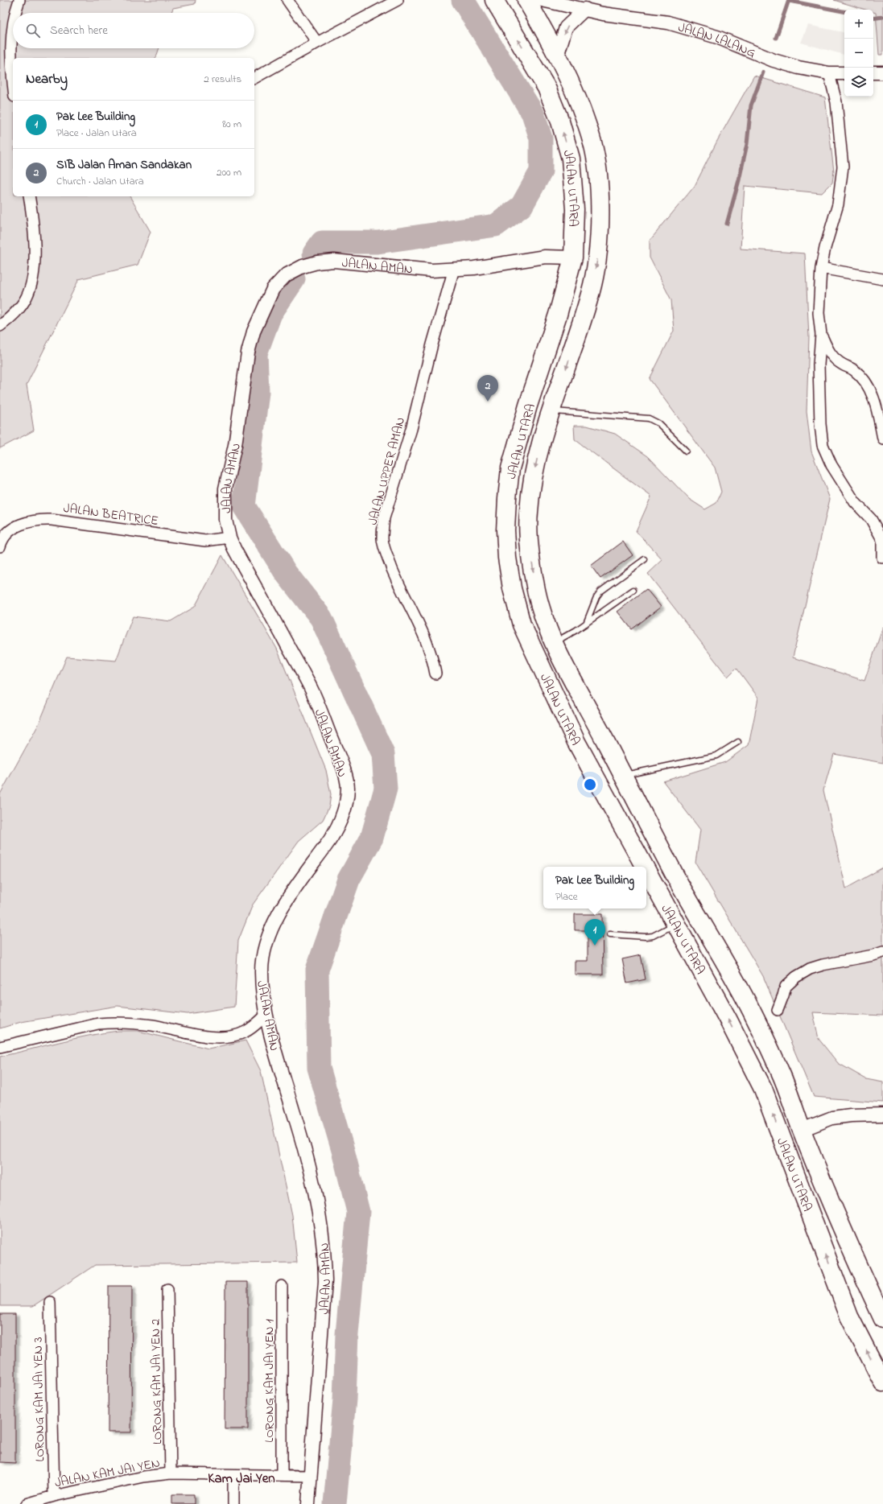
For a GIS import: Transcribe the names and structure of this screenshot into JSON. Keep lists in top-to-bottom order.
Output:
{
  "streets": {
    "highway": ["JALAN UTARA"],
    "street": [
      "JALAN LALANG",
      "JALAN AMAN",
      "JALAN UPPER AMAN",
      "JALAN BEATRICE",
      "LORONG KAM JAI YEN 1",
      "LORONG KAM JAI YEN 2",
      "LORONG KAM JAI YEN 3",
      "JALAN KAM JAI YEN"
    ]
  },
  "crossings": [
    ["JALAN UTARA", "JALAN AMAN"],
    ["JALAN AMAN", "JALAN UPPER AMAN"],
    ["JALAN AMAN", "JALAN BEATRICE"],
    ["JALAN AMAN", "JALAN KAM JAI YEN"],
    ["LORONG KAM JAI YEN 1", "JALAN KAM JAI YEN"],
    ["LORONG KAM JAI YEN 2", "JALAN KAM JAI YEN"],
    ["LORONG KAM JAI YEN 3", "JALAN KAM JAI YEN"]
  ],
  "districts": ["Kam Jai Yen"],
  "page": {
    "map_buttons": ["+", "−"],
    "search": "Search here",
    "heading": ["Nearby", "2 results"],
    "list": [
      {
        "mark": "1",
        "name": "Pak Lee Building",
        "note": "Place · Jalan Utara",
        "value": "80 m"
      },
      {
        "mark": "2",
        "name": "SIB Jalan Aman Sandakan",
        "note": "Church · Jalan Utara",
        "value": "200 m"
      }
    ],
    "pins": ["2", "1"],
    "popup": ["Pak Lee Building", "Place"]
  }
}
